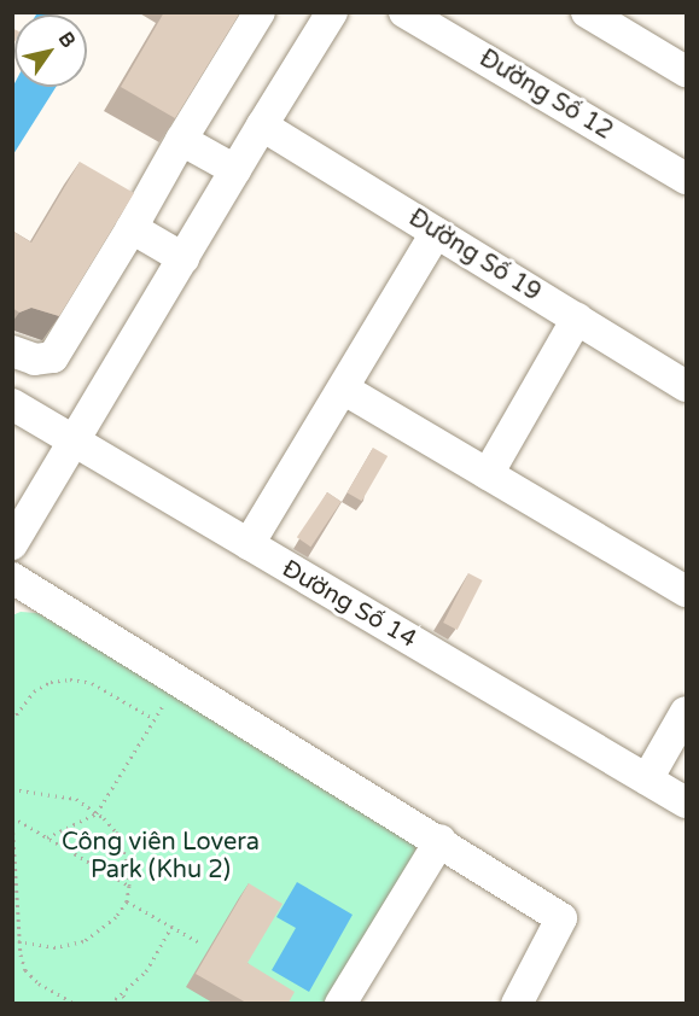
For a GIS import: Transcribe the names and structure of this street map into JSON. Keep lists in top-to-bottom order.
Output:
{
  "streets": {
    "street": ["Đường Số 12", "Đường Số 19", "Đường Số 14"]
  },
  "parks": ["Công viên Lovera Park (Khu 2)"],
  "north": "top right"
}
